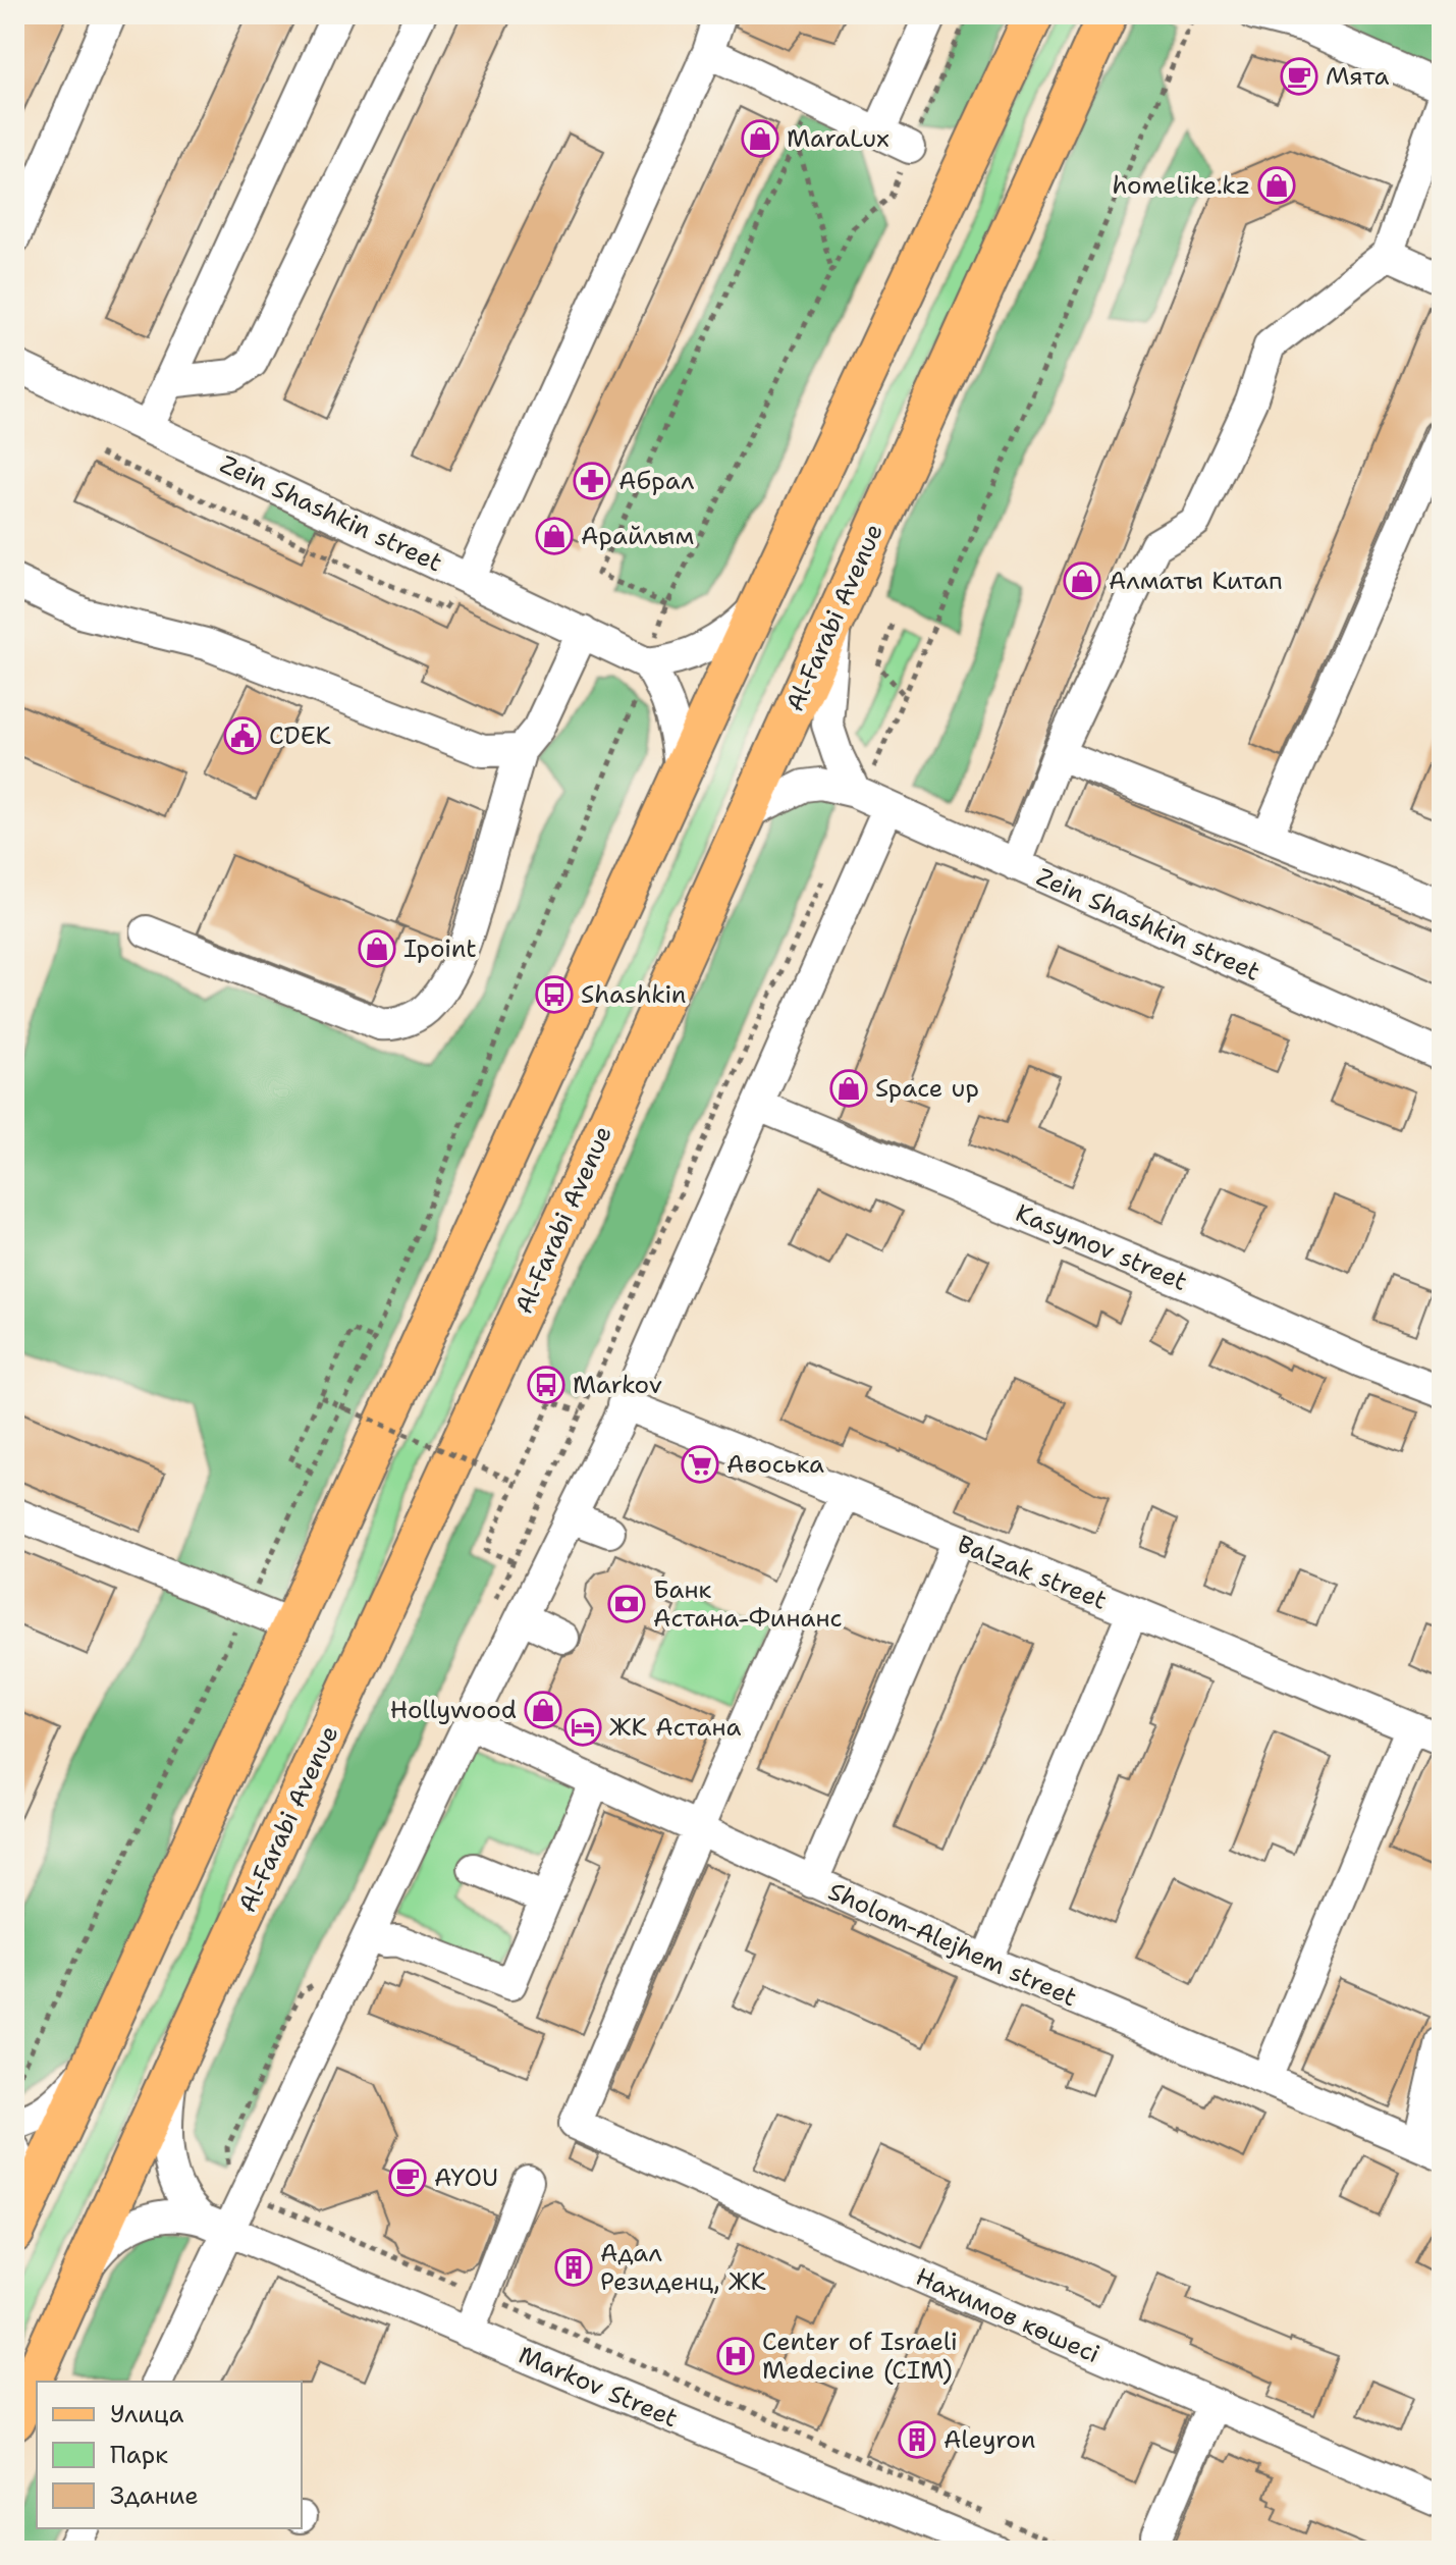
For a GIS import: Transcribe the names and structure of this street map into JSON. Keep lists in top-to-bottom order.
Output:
{
  "streets": {
    "main road": ["Al-Farabi Avenue"],
    "street": [
      "Zein Shashkin street",
      "Kasymov street",
      "Balzak street",
      "Sholom-Alejhem street",
      "Нахимов көшесі",
      "Markov Street"
    ]
  },
  "crossings": [
    ["Zein Shashkin street", "Al-Farabi Avenue"],
    ["Sholom-Alejhem street", "Нахимов көшесі"]
  ],
  "places": {
    "cafe": ["Мята", "AYOU"],
    "shop": [
      "MaraLux",
      "homelike.kz",
      "Арайлым",
      "Алматы Китап",
      "Ipoint",
      "Space up",
      "Hollywood"
    ],
    "pharmacy": ["Абрал"],
    "public building": ["CDEK"],
    "bus stop": ["Shashkin", "Markov"],
    "supermarket": ["Авоська"],
    "bank": ["Банк Астана-Финанс"],
    "hotel": ["ЖК Астана"],
    "building": ["Адал Резиденц, ЖК", "Aleyron"],
    "hospital": ["Center of Israeli Medecine (CIM)"]
  },
  "legend": ["Улица", "Парк", "Здание"]
}
